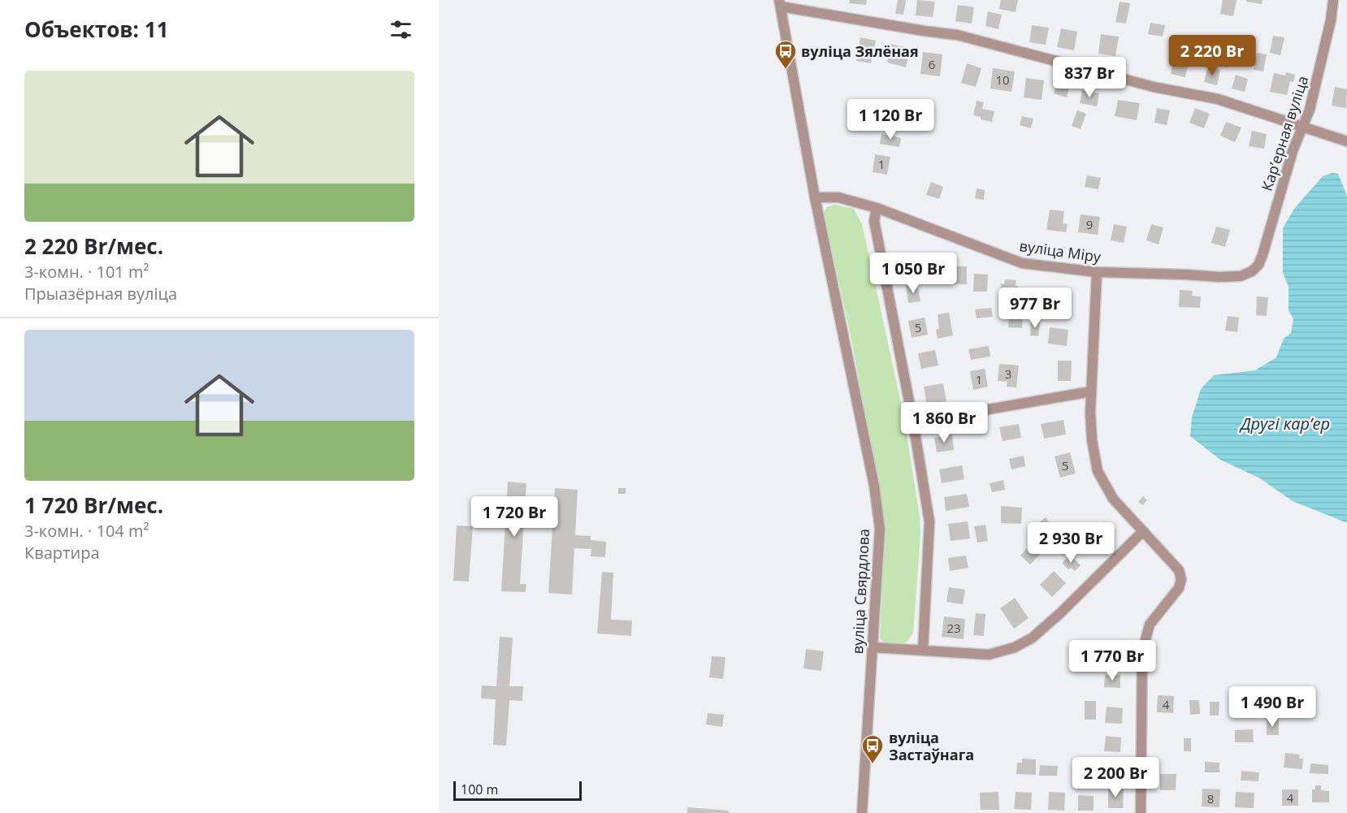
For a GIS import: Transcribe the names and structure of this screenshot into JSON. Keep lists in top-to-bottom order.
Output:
{
  "streets": {
    "street": ["Карʼерная вуліца", "вуліца Міру", "вуліца Свярдлова"]
  },
  "crossings": [
    ["Карʼерная вуліца", "вуліца Міру"],
    ["вуліца Міру", "вуліца Свярдлова"]
  ],
  "water": ["Другі карʼер"],
  "places": {
    "bus stop": ["вуліца Зялёная", "вуліца Застаўнага"]
  },
  "house_numbers": [
    "6",
    "10",
    "1",
    "9",
    "5",
    "3",
    "1",
    "5",
    "23",
    "4",
    "4",
    "8"
  ],
  "scale_bar": "100 m",
  "page": {
    "heading": "Объектов: 11",
    "price": [
      "2 220 Br",
      "837 Br",
      "1 120 Br",
      "1 050 Br",
      "977 Br",
      "1 860 Br",
      "1 720 Br",
      "2 930 Br",
      "1 770 Br",
      "1 490 Br",
      "2 200 Br"
    ],
    "list": [
      {
        "name": "2 220 Br/мес.",
        "note": "3-комн. · 101 m² · Прыазёрная вуліца"
      },
      {
        "name": "1 720 Br/мес.",
        "note": "3-комн. · 104 m² · Квартира"
      }
    ],
    "scale": "100 m"
  }
}
